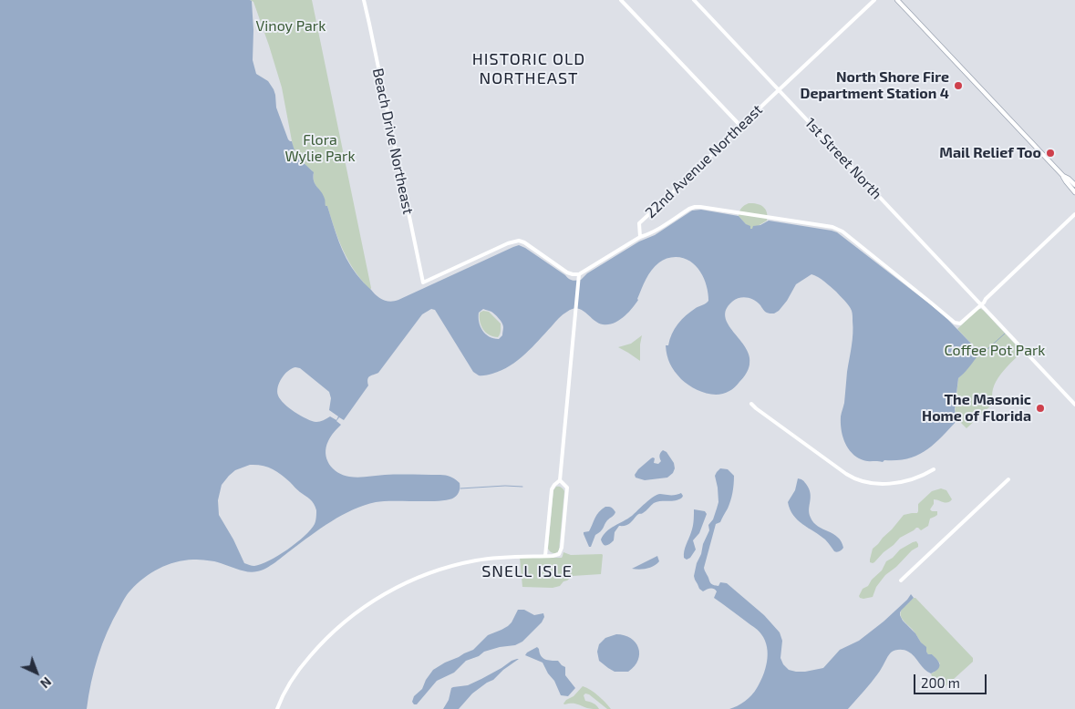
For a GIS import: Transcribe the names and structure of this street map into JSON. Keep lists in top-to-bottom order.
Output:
{
  "streets": {
    "street": ["Beach Drive Northeast", "1st Street North", "22nd Avenue Northeast"]
  },
  "crossings": [
    ["1st Street North", "22nd Avenue Northeast"]
  ],
  "districts": ["HISTORIC OLD NORTHEAST", "SNELL ISLE"],
  "parks": ["Vinoy Park", "Flora Wylie Park", "Coffee Pot Park"],
  "places": ["North Shore Fire Department Station 4", "Mail Relief Too", "The Masonic Home of Florida"],
  "scale_bar": "200 m",
  "north": "bottom right"
}
